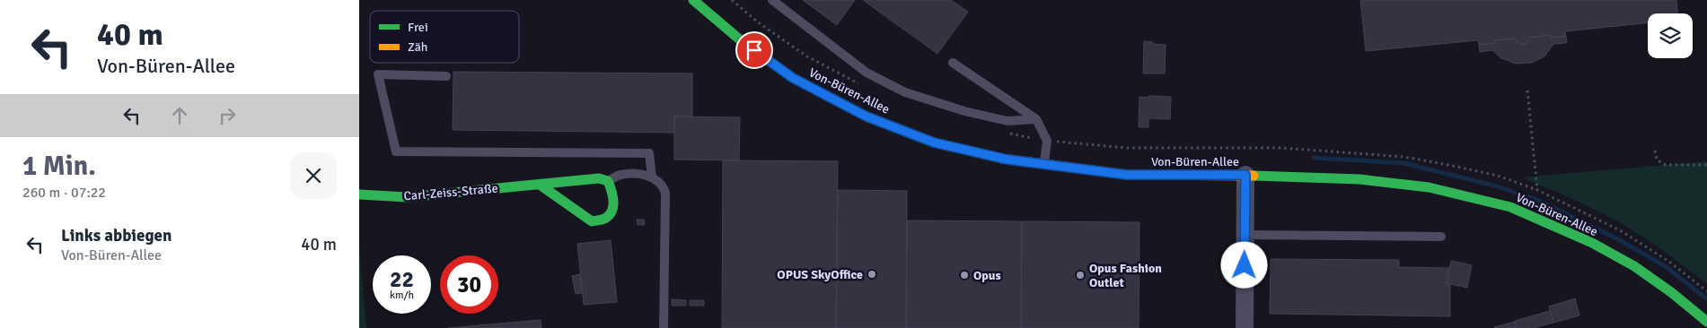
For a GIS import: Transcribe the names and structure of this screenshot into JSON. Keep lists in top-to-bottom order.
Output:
{
  "streets": {
    "street": ["Von-Büren-Allee", "Carl-Zeiss-Straße"]
  },
  "places": ["OPUS SkyOffice", "Opus", "Opus Fashion Outlet"],
  "legend": ["Frei", "Zäh"],
  "page": {
    "turn": ["40 m", "Von-Büren-Allee"],
    "heading": ["1 Min.", "260 m · 07:22"],
    "list": [
      {
        "name": "Links abbiegen",
        "note": "Von-Büren-Allee",
        "value": "40 m"
      }
    ],
    "speed": "22 km/h",
    "limit": "30"
  }
}
